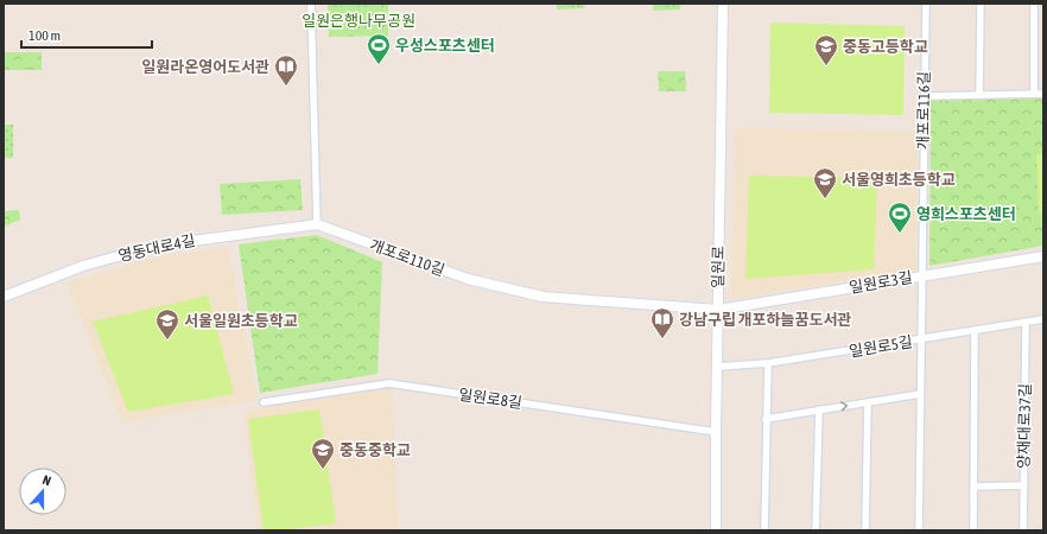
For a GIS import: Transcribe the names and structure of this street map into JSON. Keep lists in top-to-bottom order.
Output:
{
  "streets": {
    "street": [
      "개포로116길",
      "영동대로4길",
      "개포로110길",
      "일원로",
      "일원로3길",
      "일원로5길",
      "일원로8길",
      "양재대로37길"
    ]
  },
  "crossings": [
    ["개포로116길", "일원로3길"],
    ["개포로116길", "일원로5길"],
    ["영동대로4길", "개포로110길"],
    ["개포로110길", "일원로"],
    ["개포로110길", "일원로3길"],
    ["일원로", "일원로3길"],
    ["일원로", "일원로5길"],
    ["일원로", "일원로8길"],
    ["일원로5길", "양재대로37길"]
  ],
  "parks": ["일원은행나무공원"],
  "places": {
    "sports": ["우성스포츠센터", "영희스포츠센터"],
    "school or university": [
      "중동고등학교",
      "서울영희초등학교",
      "서울일원초등학교",
      "중동중학교"
    ],
    "library": ["일원라온영어도서관", "강남구립 개포하늘꿈도서관"]
  },
  "scale_bar": "100 m",
  "north": "top"
}
